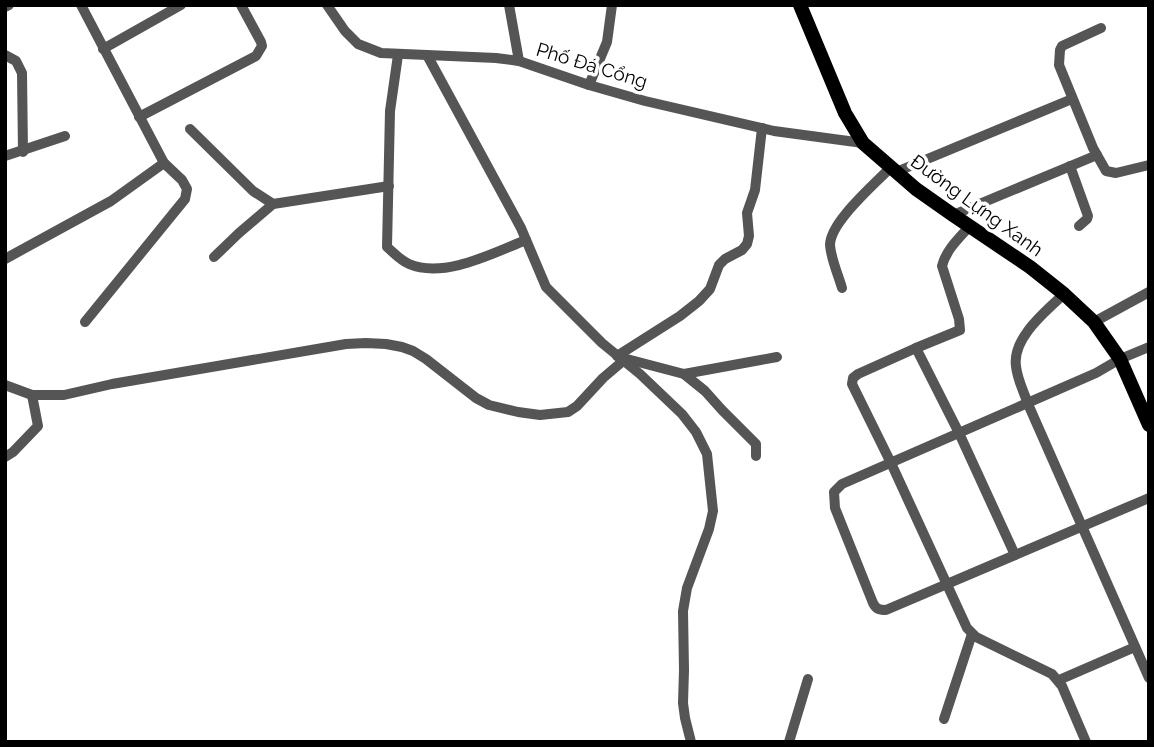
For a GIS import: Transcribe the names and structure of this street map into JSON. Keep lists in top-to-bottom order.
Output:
{
  "streets": {
    "main road": ["Đường Lựng Xanh"],
    "street": ["Phố Đá Cổng"]
  },
  "crossings": [
    ["Phố Đá Cổng", "Đường Lựng Xanh"]
  ]
}
